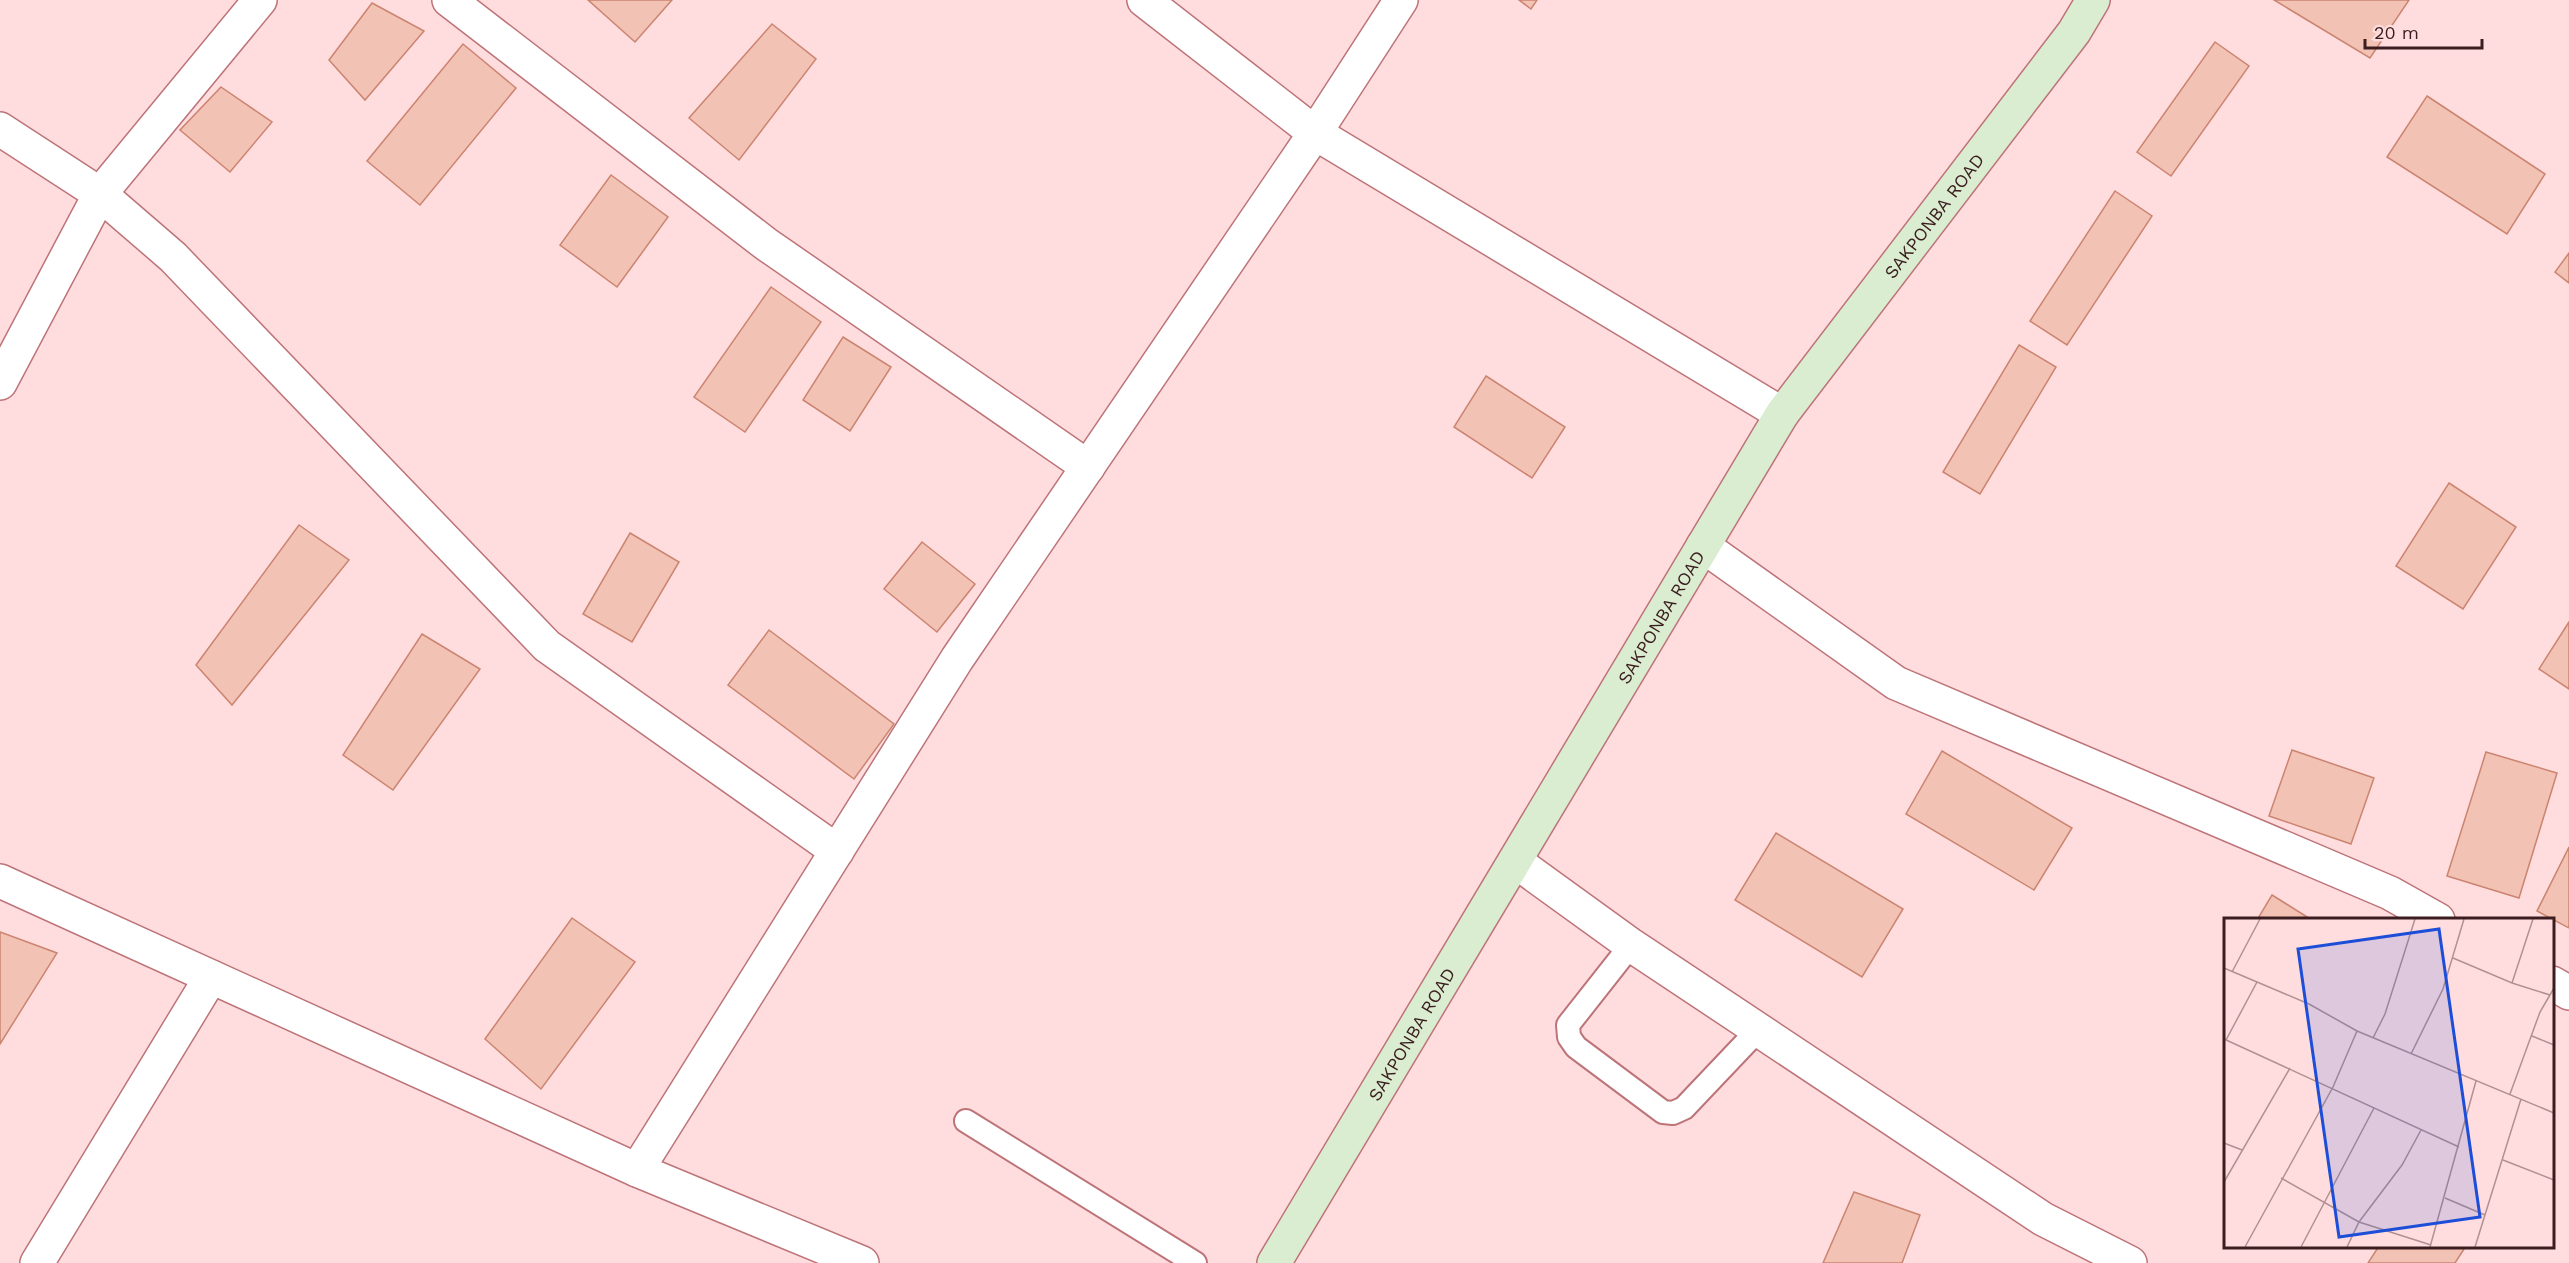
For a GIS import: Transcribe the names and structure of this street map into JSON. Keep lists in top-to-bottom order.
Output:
{
  "streets": {
    "main road": ["SAKPONBA ROAD"]
  },
  "scale_bar": "20 m"
}
